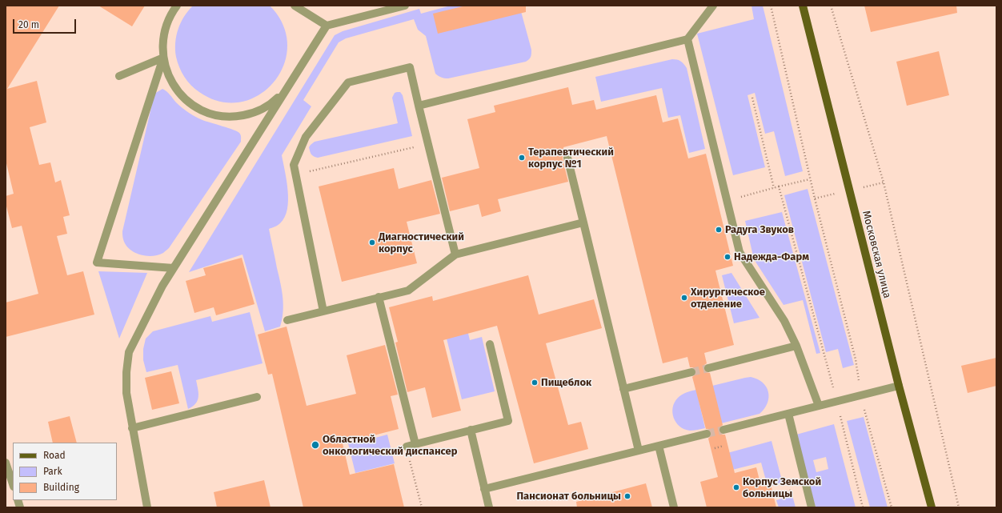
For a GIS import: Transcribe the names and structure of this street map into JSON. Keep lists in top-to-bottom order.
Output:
{
  "streets": {
    "main road": ["Московская улица"]
  },
  "places": [
    "Терапевтический корпус №1",
    "Радуга Звуков",
    "Диагностический корпус",
    "Надежда-Фарм",
    "Хирургическое отделение",
    "Пищеблок",
    "Областной онкологический диспансер",
    "Корпус Земской больницы",
    "Пансионат больницы"
  ],
  "legend": ["Road", "Park", "Building"],
  "scale_bar": "20 m"
}
